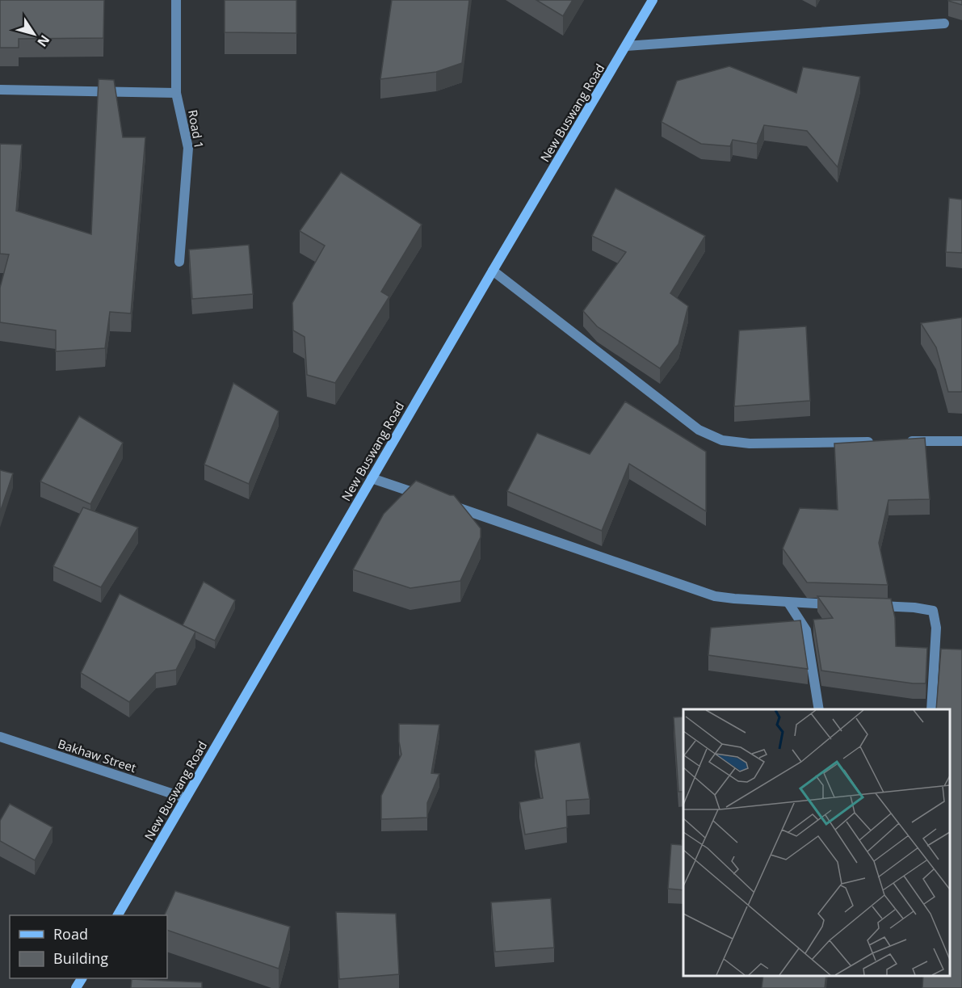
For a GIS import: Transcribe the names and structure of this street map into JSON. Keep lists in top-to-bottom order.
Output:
{
  "streets": {
    "street": ["New Buswang Road", "Road 1", "Bakhaw Street"]
  },
  "crossings": [
    ["New Buswang Road", "Bakhaw Street"]
  ],
  "legend": ["Road", "Building"],
  "north": "bottom right"
}
